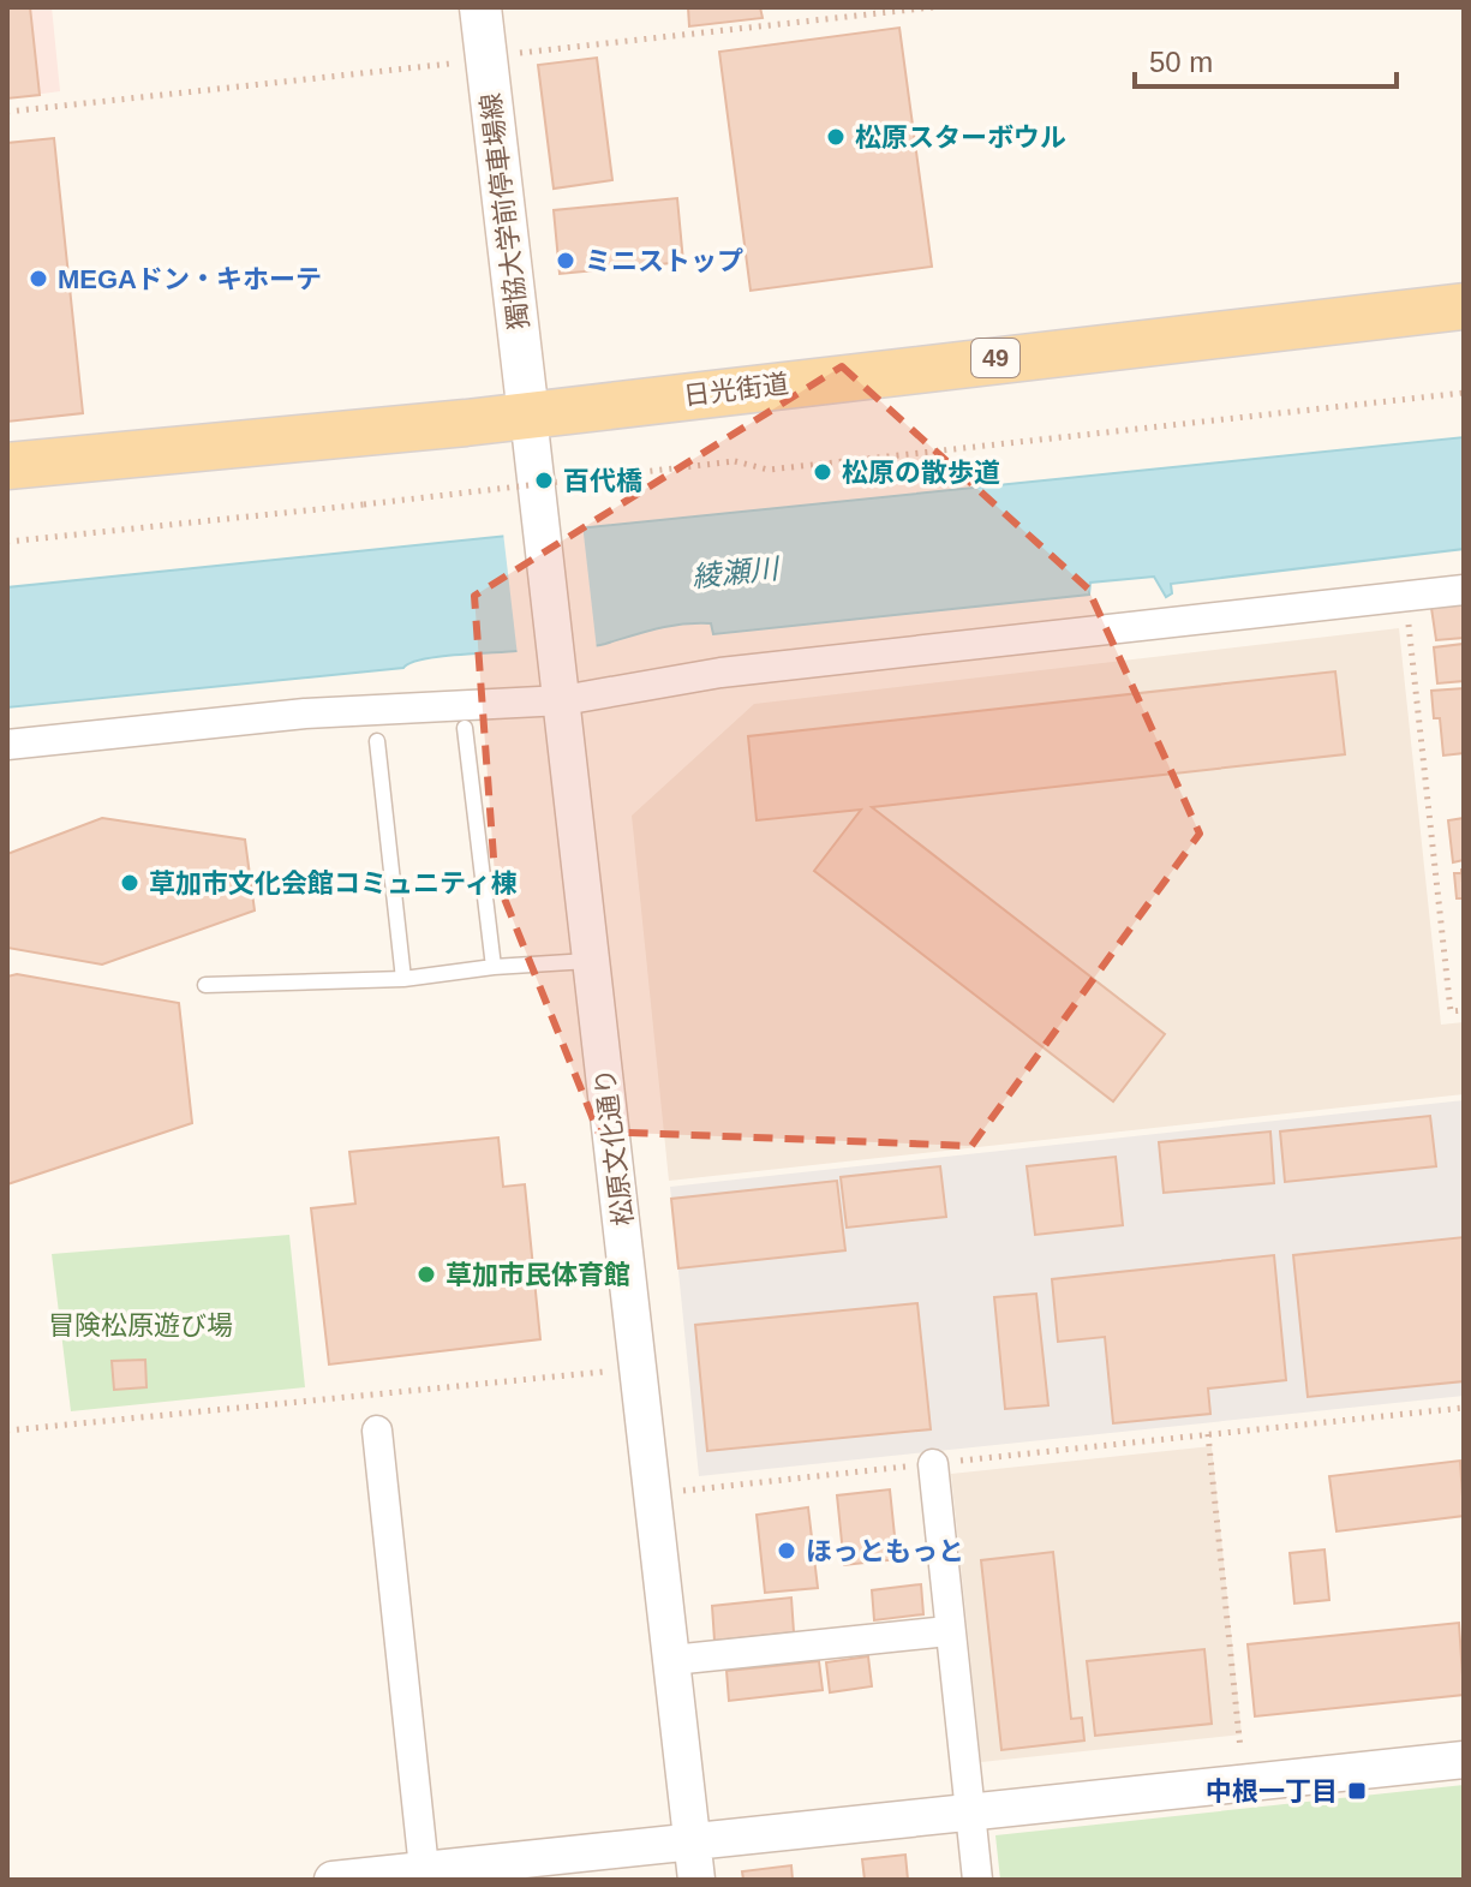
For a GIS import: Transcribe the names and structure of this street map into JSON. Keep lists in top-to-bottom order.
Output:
{
  "streets": {
    "main road": ["獨協大学前停車場線", "49", "日光街道"],
    "street": ["松原文化通り"]
  },
  "crossings": [
    ["獨協大学前停車場線", "日光街道"],
    ["獨協大学前停車場線", "松原文化通り"],
    ["日光街道", "松原文化通り"]
  ],
  "water": ["綾瀬川"],
  "parks": ["冒険松原遊び場"],
  "places": {
    "other": [
      "松原スターボウル",
      "ミニストップ",
      "MEGAドン・キホーテ",
      "松原の散歩道",
      "百代橋",
      "草加市文化会館コミュニティ棟",
      "草加市民体育館",
      "ほっともっと"
    ],
    "transit": ["中根一丁目"]
  },
  "scale_bar": "50 m"
}
